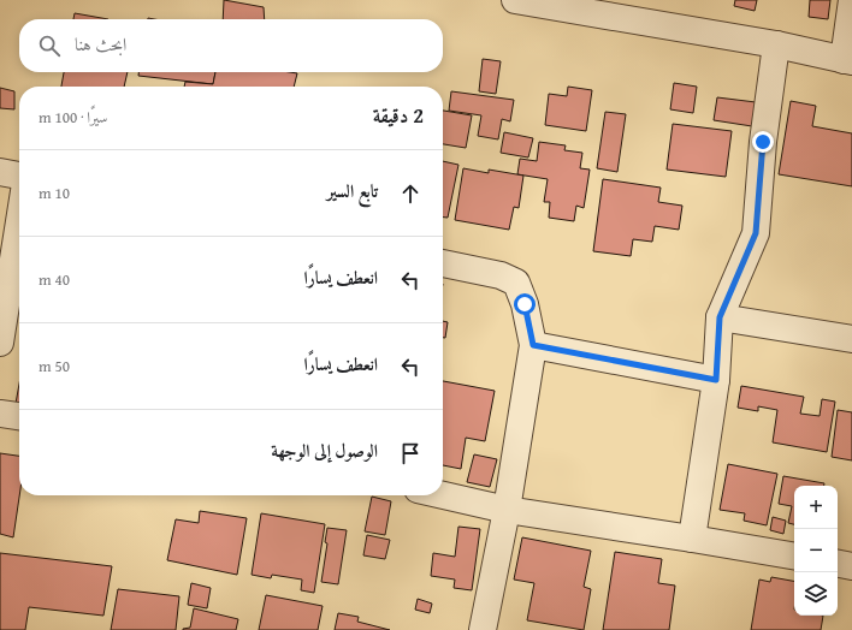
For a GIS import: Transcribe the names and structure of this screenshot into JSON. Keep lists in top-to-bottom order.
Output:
{
  "page": {
    "search": "ابحث هنا",
    "heading": ["2 دقيقة", "سيرًا · 100 m"],
    "list": [
      ["تابع السير", "10 m"],
      ["انعطف يسارًا", "40 m"],
      ["انعطف يسارًا", "50 m"],
      "الوصول إلى الوجهة"
    ],
    "map_buttons": ["+", "−"]
  }
}
